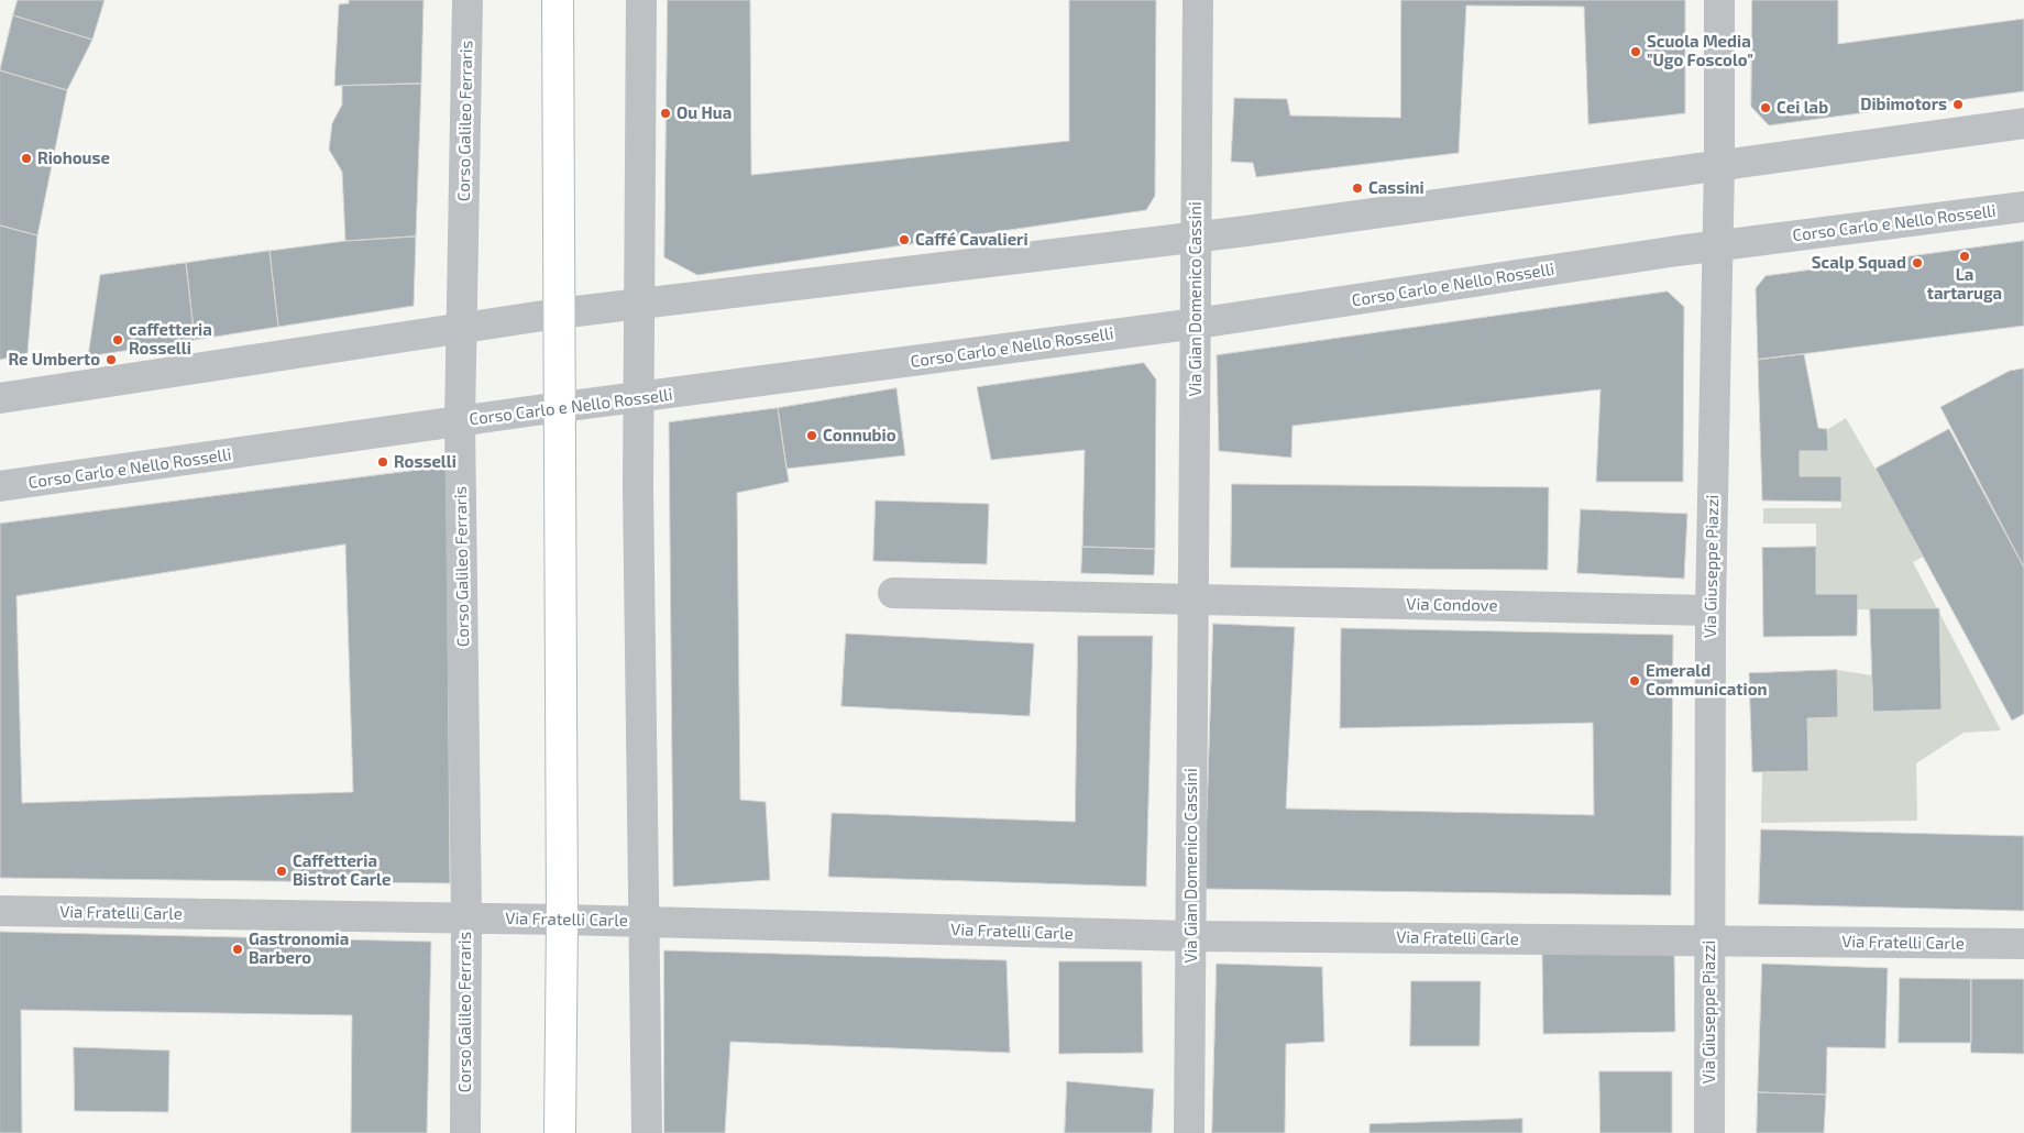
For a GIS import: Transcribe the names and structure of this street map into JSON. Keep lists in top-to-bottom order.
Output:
{
  "streets": {
    "street": [
      "Corso Galileo Ferraris",
      "Corso Carlo e Nello Rosselli",
      "Via Gian Domenico Cassini",
      "Via Giuseppe Piazzi",
      "Via Condove",
      "Via Fratelli Carle"
    ]
  },
  "crossings": [
    ["Corso Galileo Ferraris", "Corso Carlo e Nello Rosselli"],
    ["Corso Galileo Ferraris", "Via Fratelli Carle"],
    ["Corso Carlo e Nello Rosselli", "Via Gian Domenico Cassini"],
    ["Corso Carlo e Nello Rosselli", "Via Giuseppe Piazzi"],
    ["Via Gian Domenico Cassini", "Via Condove"],
    ["Via Gian Domenico Cassini", "Via Fratelli Carle"],
    ["Via Giuseppe Piazzi", "Via Condove"],
    ["Via Giuseppe Piazzi", "Via Fratelli Carle"]
  ],
  "places": [
    "Scuola Media \"Ugo Foscolo\"",
    "Dibimotors",
    "Cei lab",
    "Ou Hua",
    "Riohouse",
    "Cassini",
    "Caffé Cavalieri",
    "La tartaruga",
    "Scalp Squad",
    "caffetteria Rosselli",
    "Re Umberto",
    "Connubio",
    "Rosselli",
    "Emerald Communication",
    "Caffetteria Bistrot Carle",
    "Gastronomia Barbero"
  ]
}
